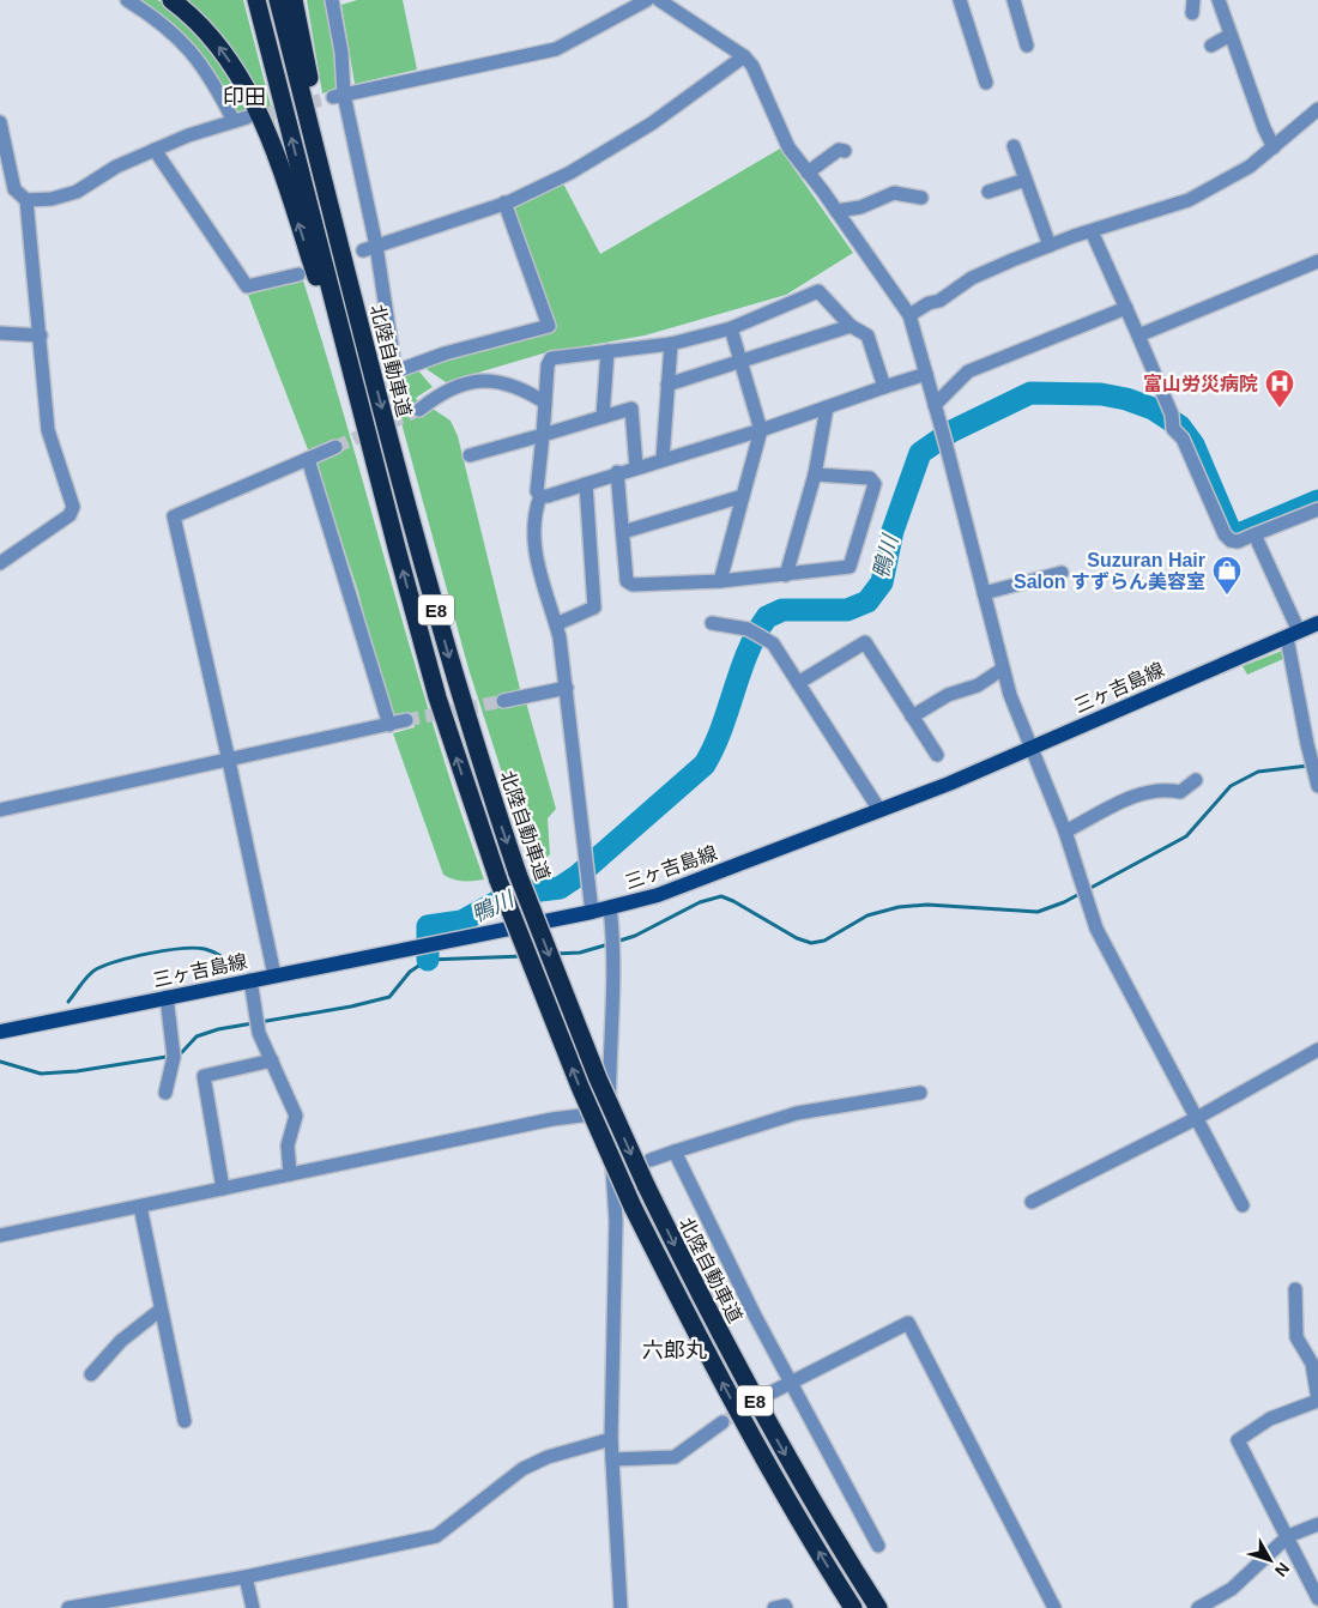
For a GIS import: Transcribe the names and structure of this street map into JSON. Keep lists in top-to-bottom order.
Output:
{
  "streets": {
    "highway": ["北陸自動車道", "E8"],
    "main road": ["三ヶ吉島線"]
  },
  "districts": ["印田", "六郎丸"],
  "water": ["鴨川"],
  "places": {
    "hospital": ["富山労災病院"],
    "shop": ["Suzuran Hair Salon すずらん美容室"]
  },
  "north": "bottom right"
}
